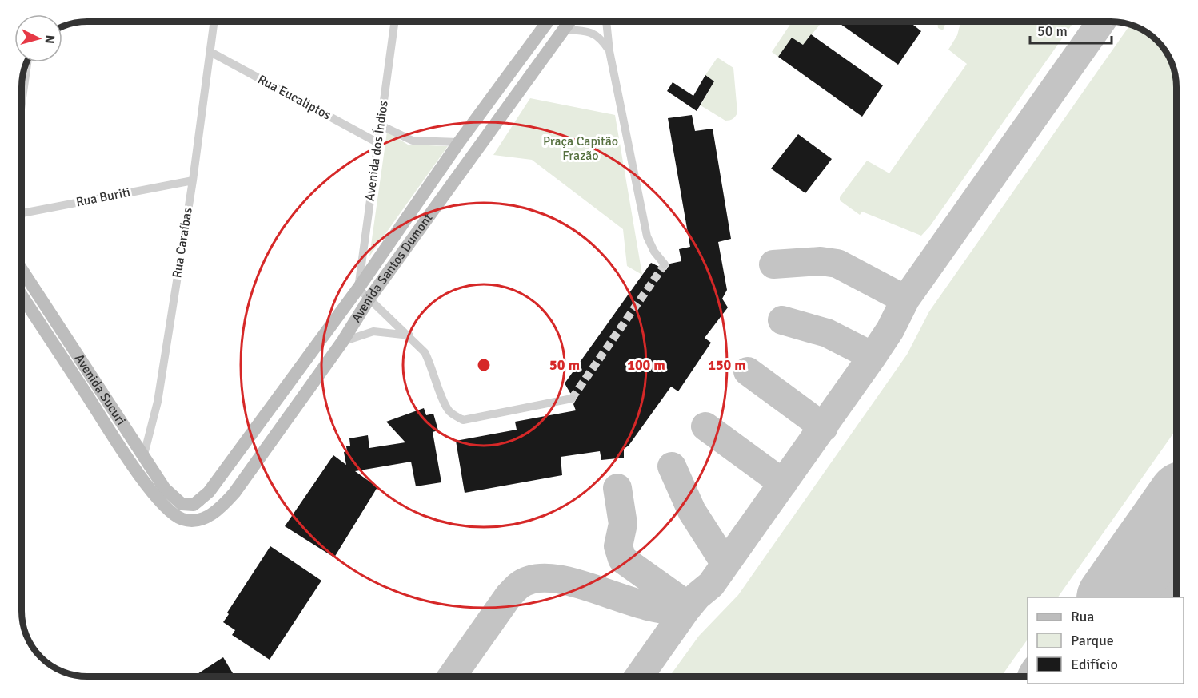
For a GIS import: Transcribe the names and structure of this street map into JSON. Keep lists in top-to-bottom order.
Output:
{
  "streets": {
    "main road": ["Avenida Santos Dumont", "Avenida Sucuri"],
    "street": [
      "Rua Eucaliptos",
      "Avenida dos Índios",
      "Rua Buriti",
      "Rua Caraíbas"
    ]
  },
  "crossings": [
    ["Rua Eucaliptos", "Avenida dos Índios"],
    ["Rua Eucaliptos", "Rua Caraíbas"],
    ["Avenida dos Índios", "Avenida Santos Dumont"],
    ["Rua Buriti", "Rua Caraíbas"],
    ["Rua Caraíbas", "Avenida Sucuri"],
    ["Avenida Santos Dumont", "Avenida Sucuri"]
  ],
  "parks": ["Praça Capitão Frazão"],
  "legend": ["Rua", "Parque", "Edifício"],
  "scale_bar": "50 m",
  "north": "right",
  "rings": ["50 m", "100 m", "150 m"]
}
